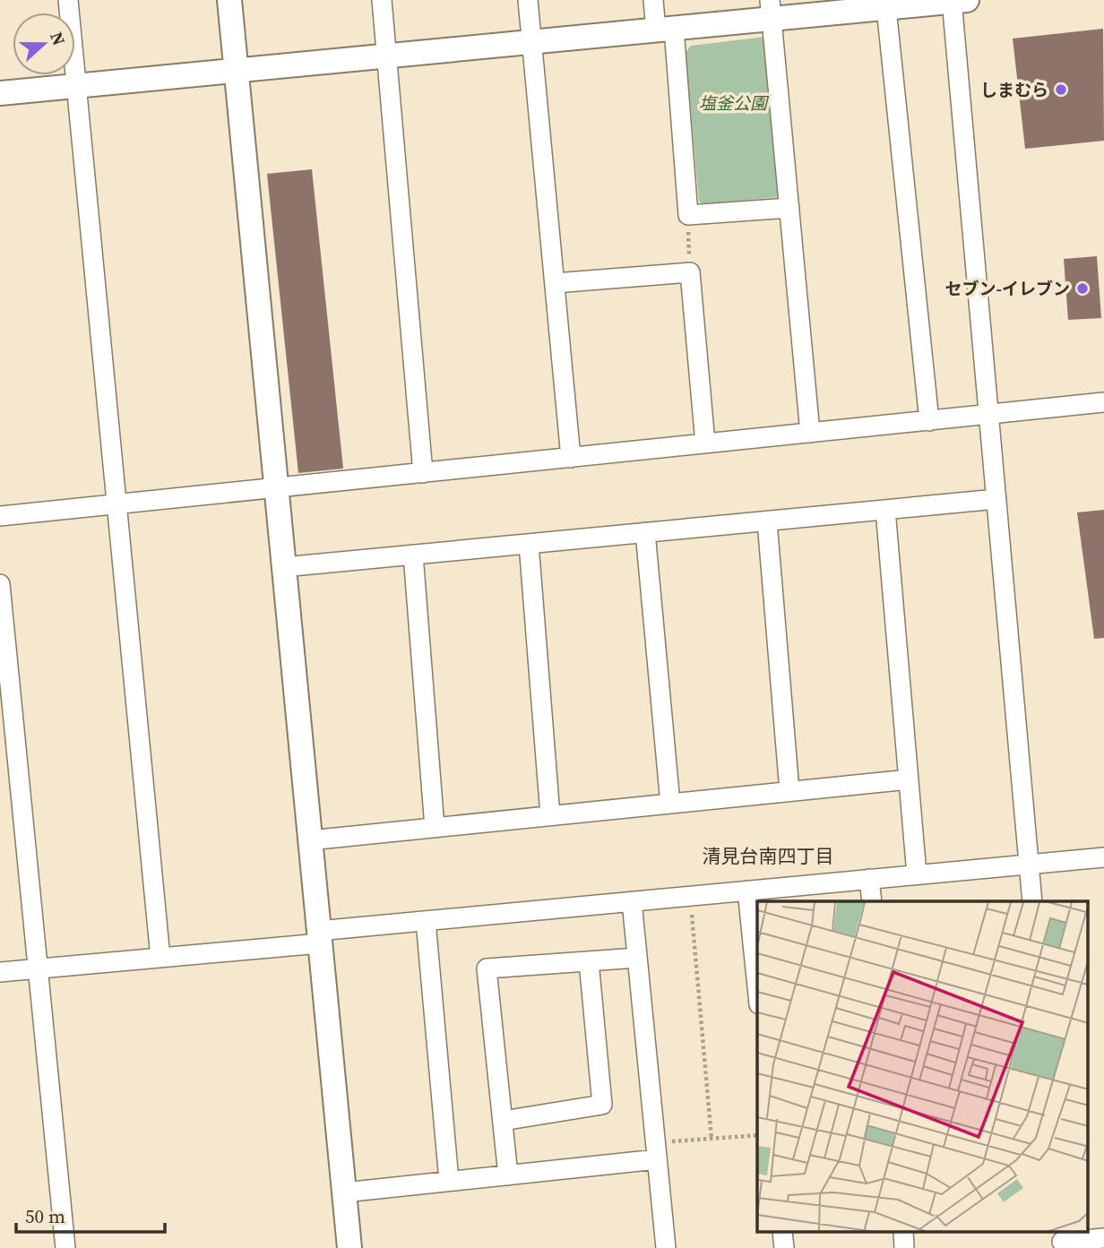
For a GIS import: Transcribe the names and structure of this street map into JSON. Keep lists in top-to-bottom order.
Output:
{
  "districts": ["清見台南四丁目"],
  "parks": ["塩釜公園"],
  "places": ["しまむら", "セブン-イレブン"],
  "scale_bar": "50 m",
  "north": "right"
}
